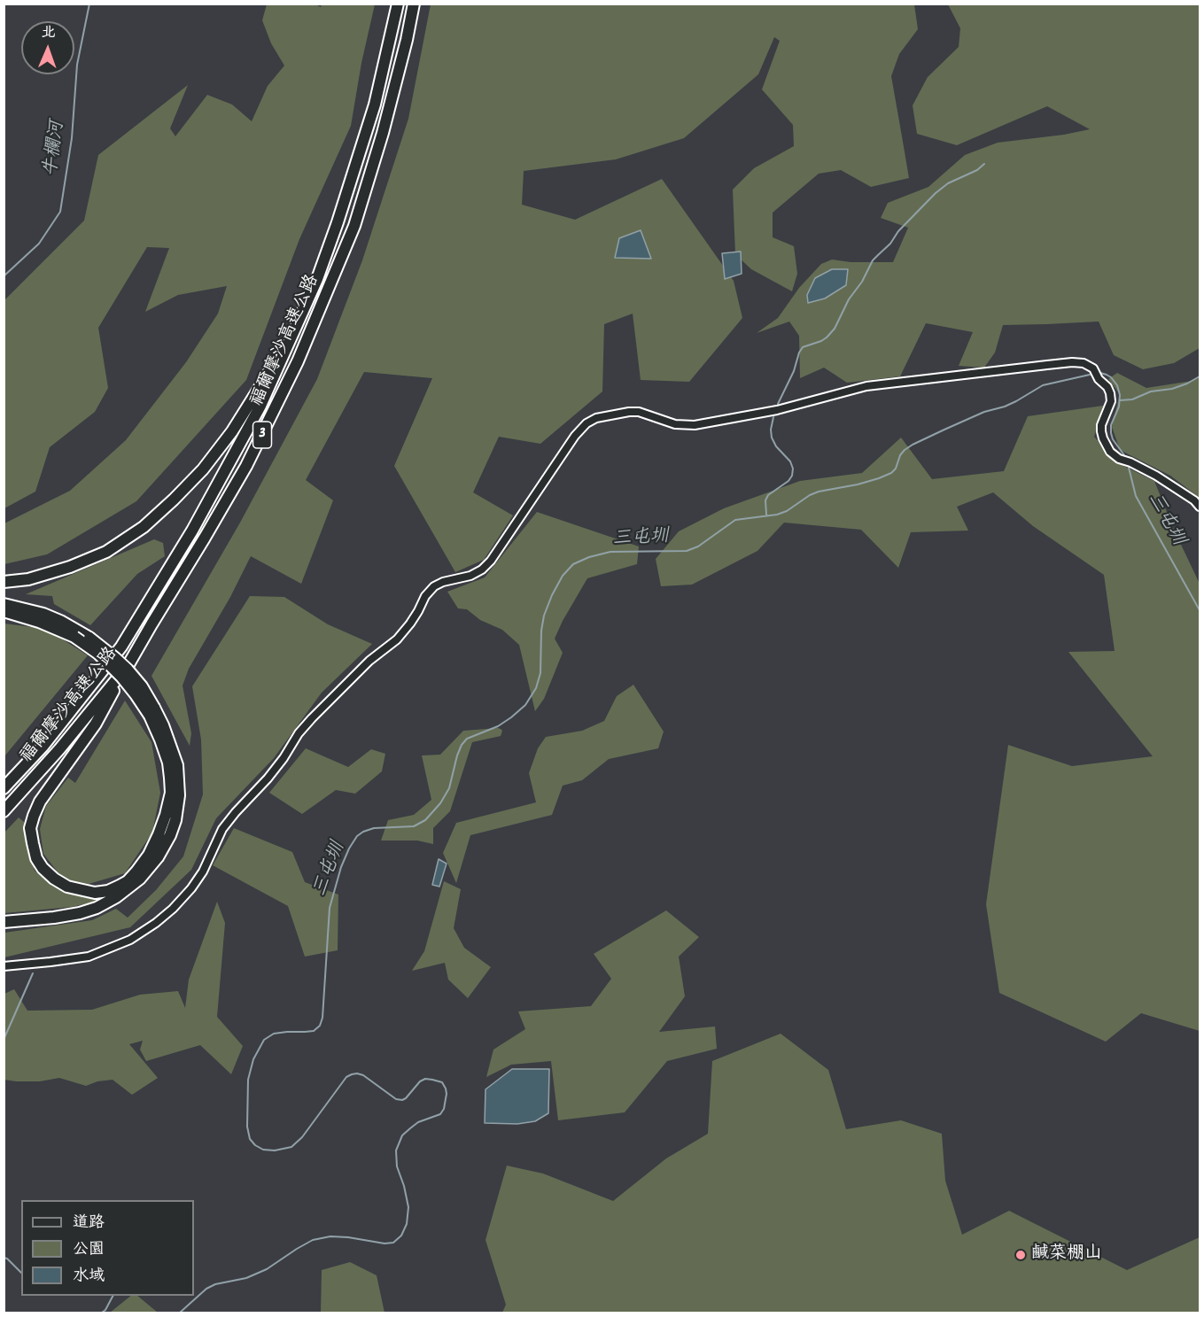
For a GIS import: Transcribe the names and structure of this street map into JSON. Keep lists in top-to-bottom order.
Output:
{
  "streets": {
    "highway": ["福爾摩沙高速公路", "3"]
  },
  "water": ["牛欄河", "三屯圳"],
  "places": ["鹹菜棚山"],
  "legend": ["道路", "公園", "水域"],
  "north": "top"
}
